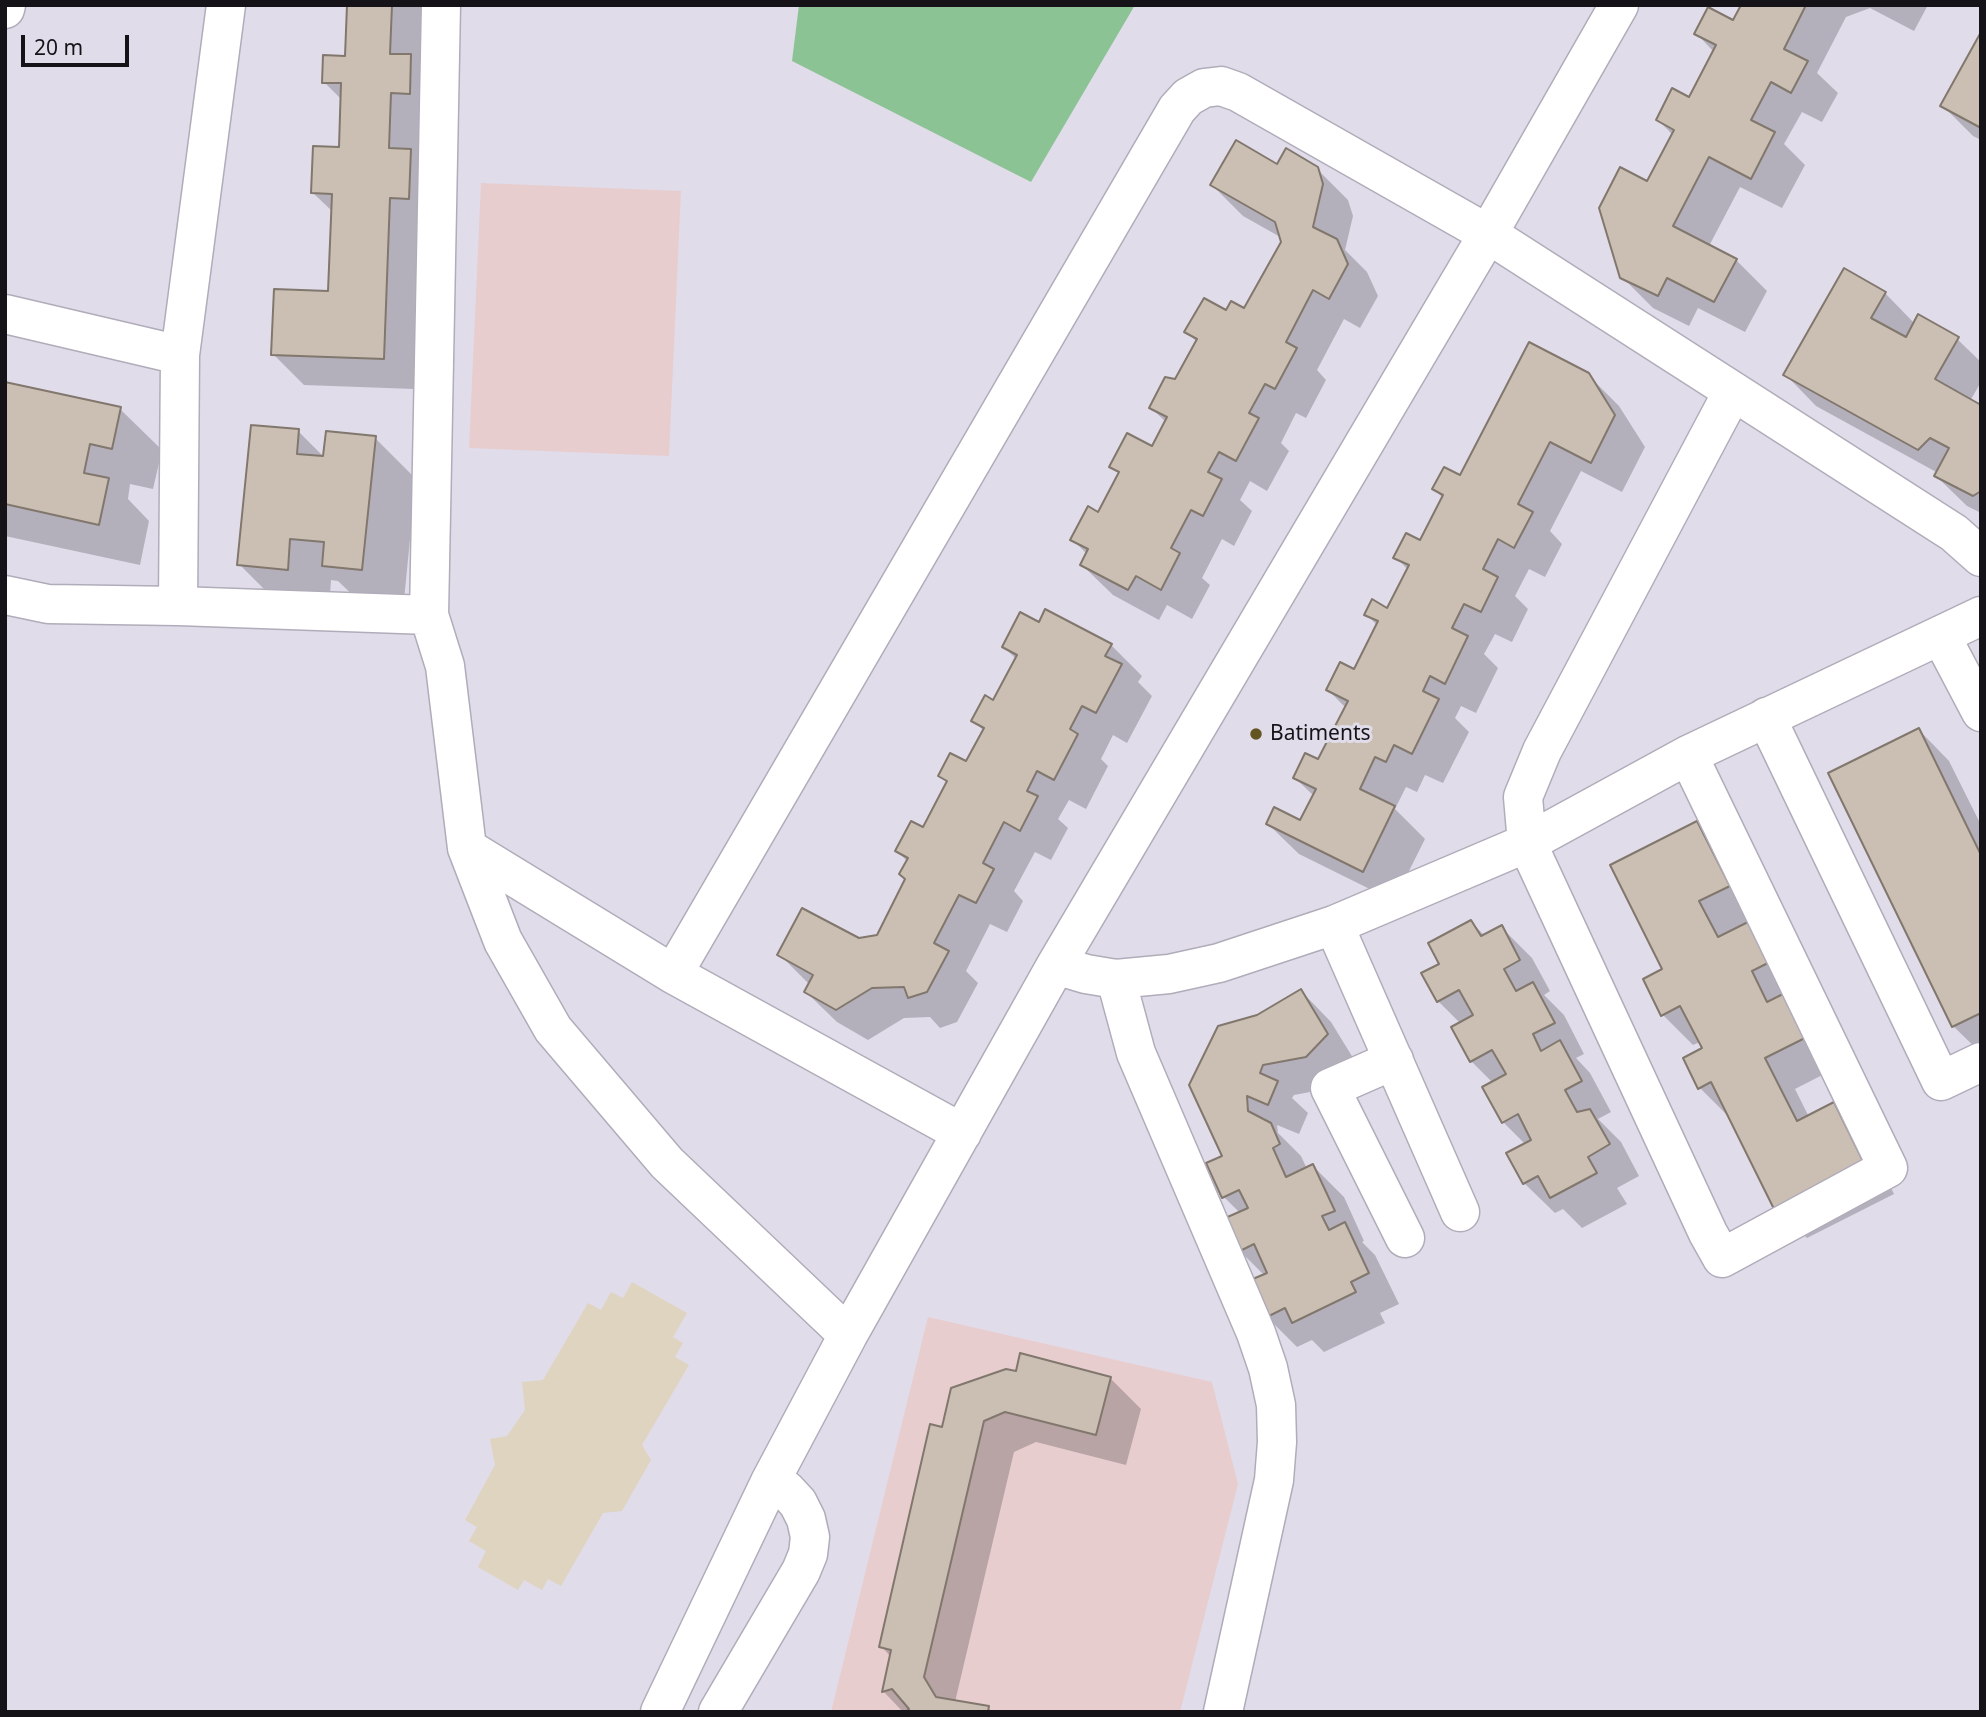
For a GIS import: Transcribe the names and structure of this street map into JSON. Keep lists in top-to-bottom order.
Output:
{
  "places": ["Batiments"],
  "scale_bar": "20 m"
}
